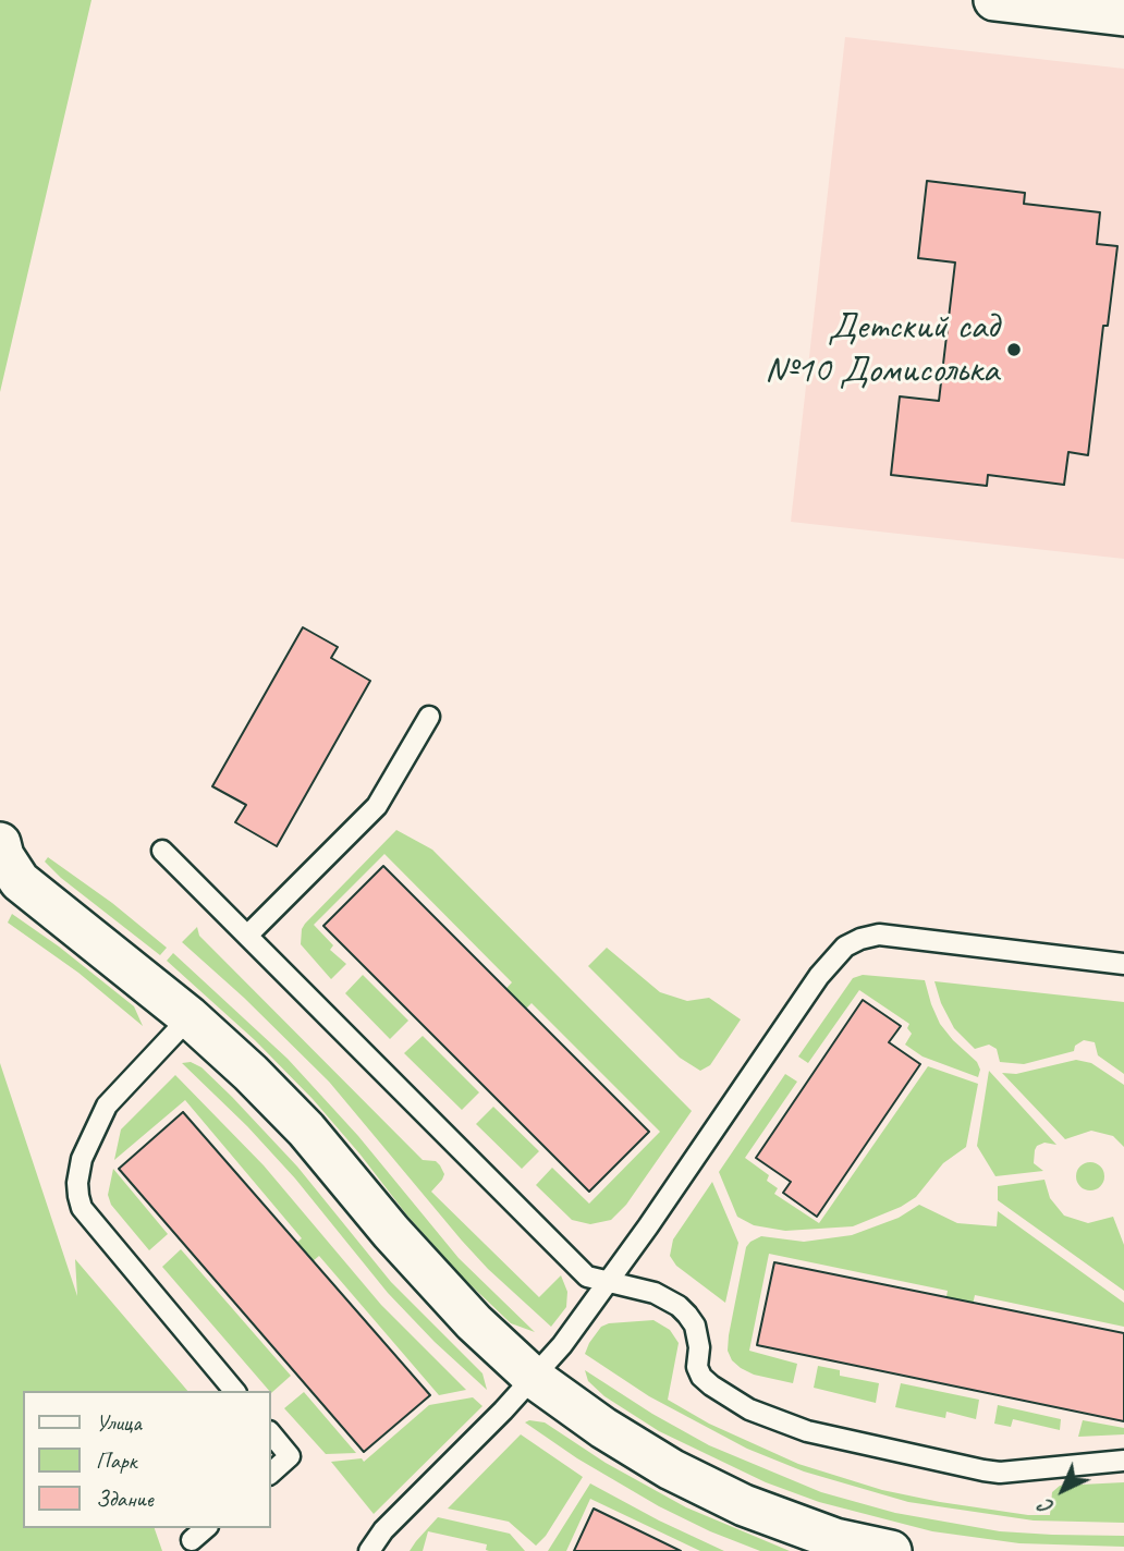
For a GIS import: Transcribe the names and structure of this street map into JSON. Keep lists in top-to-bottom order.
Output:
{
  "places": ["Детский сад №10 Домисолька"],
  "legend": ["Улица", "Парк", "Здание"],
  "north": "bottom left"
}
